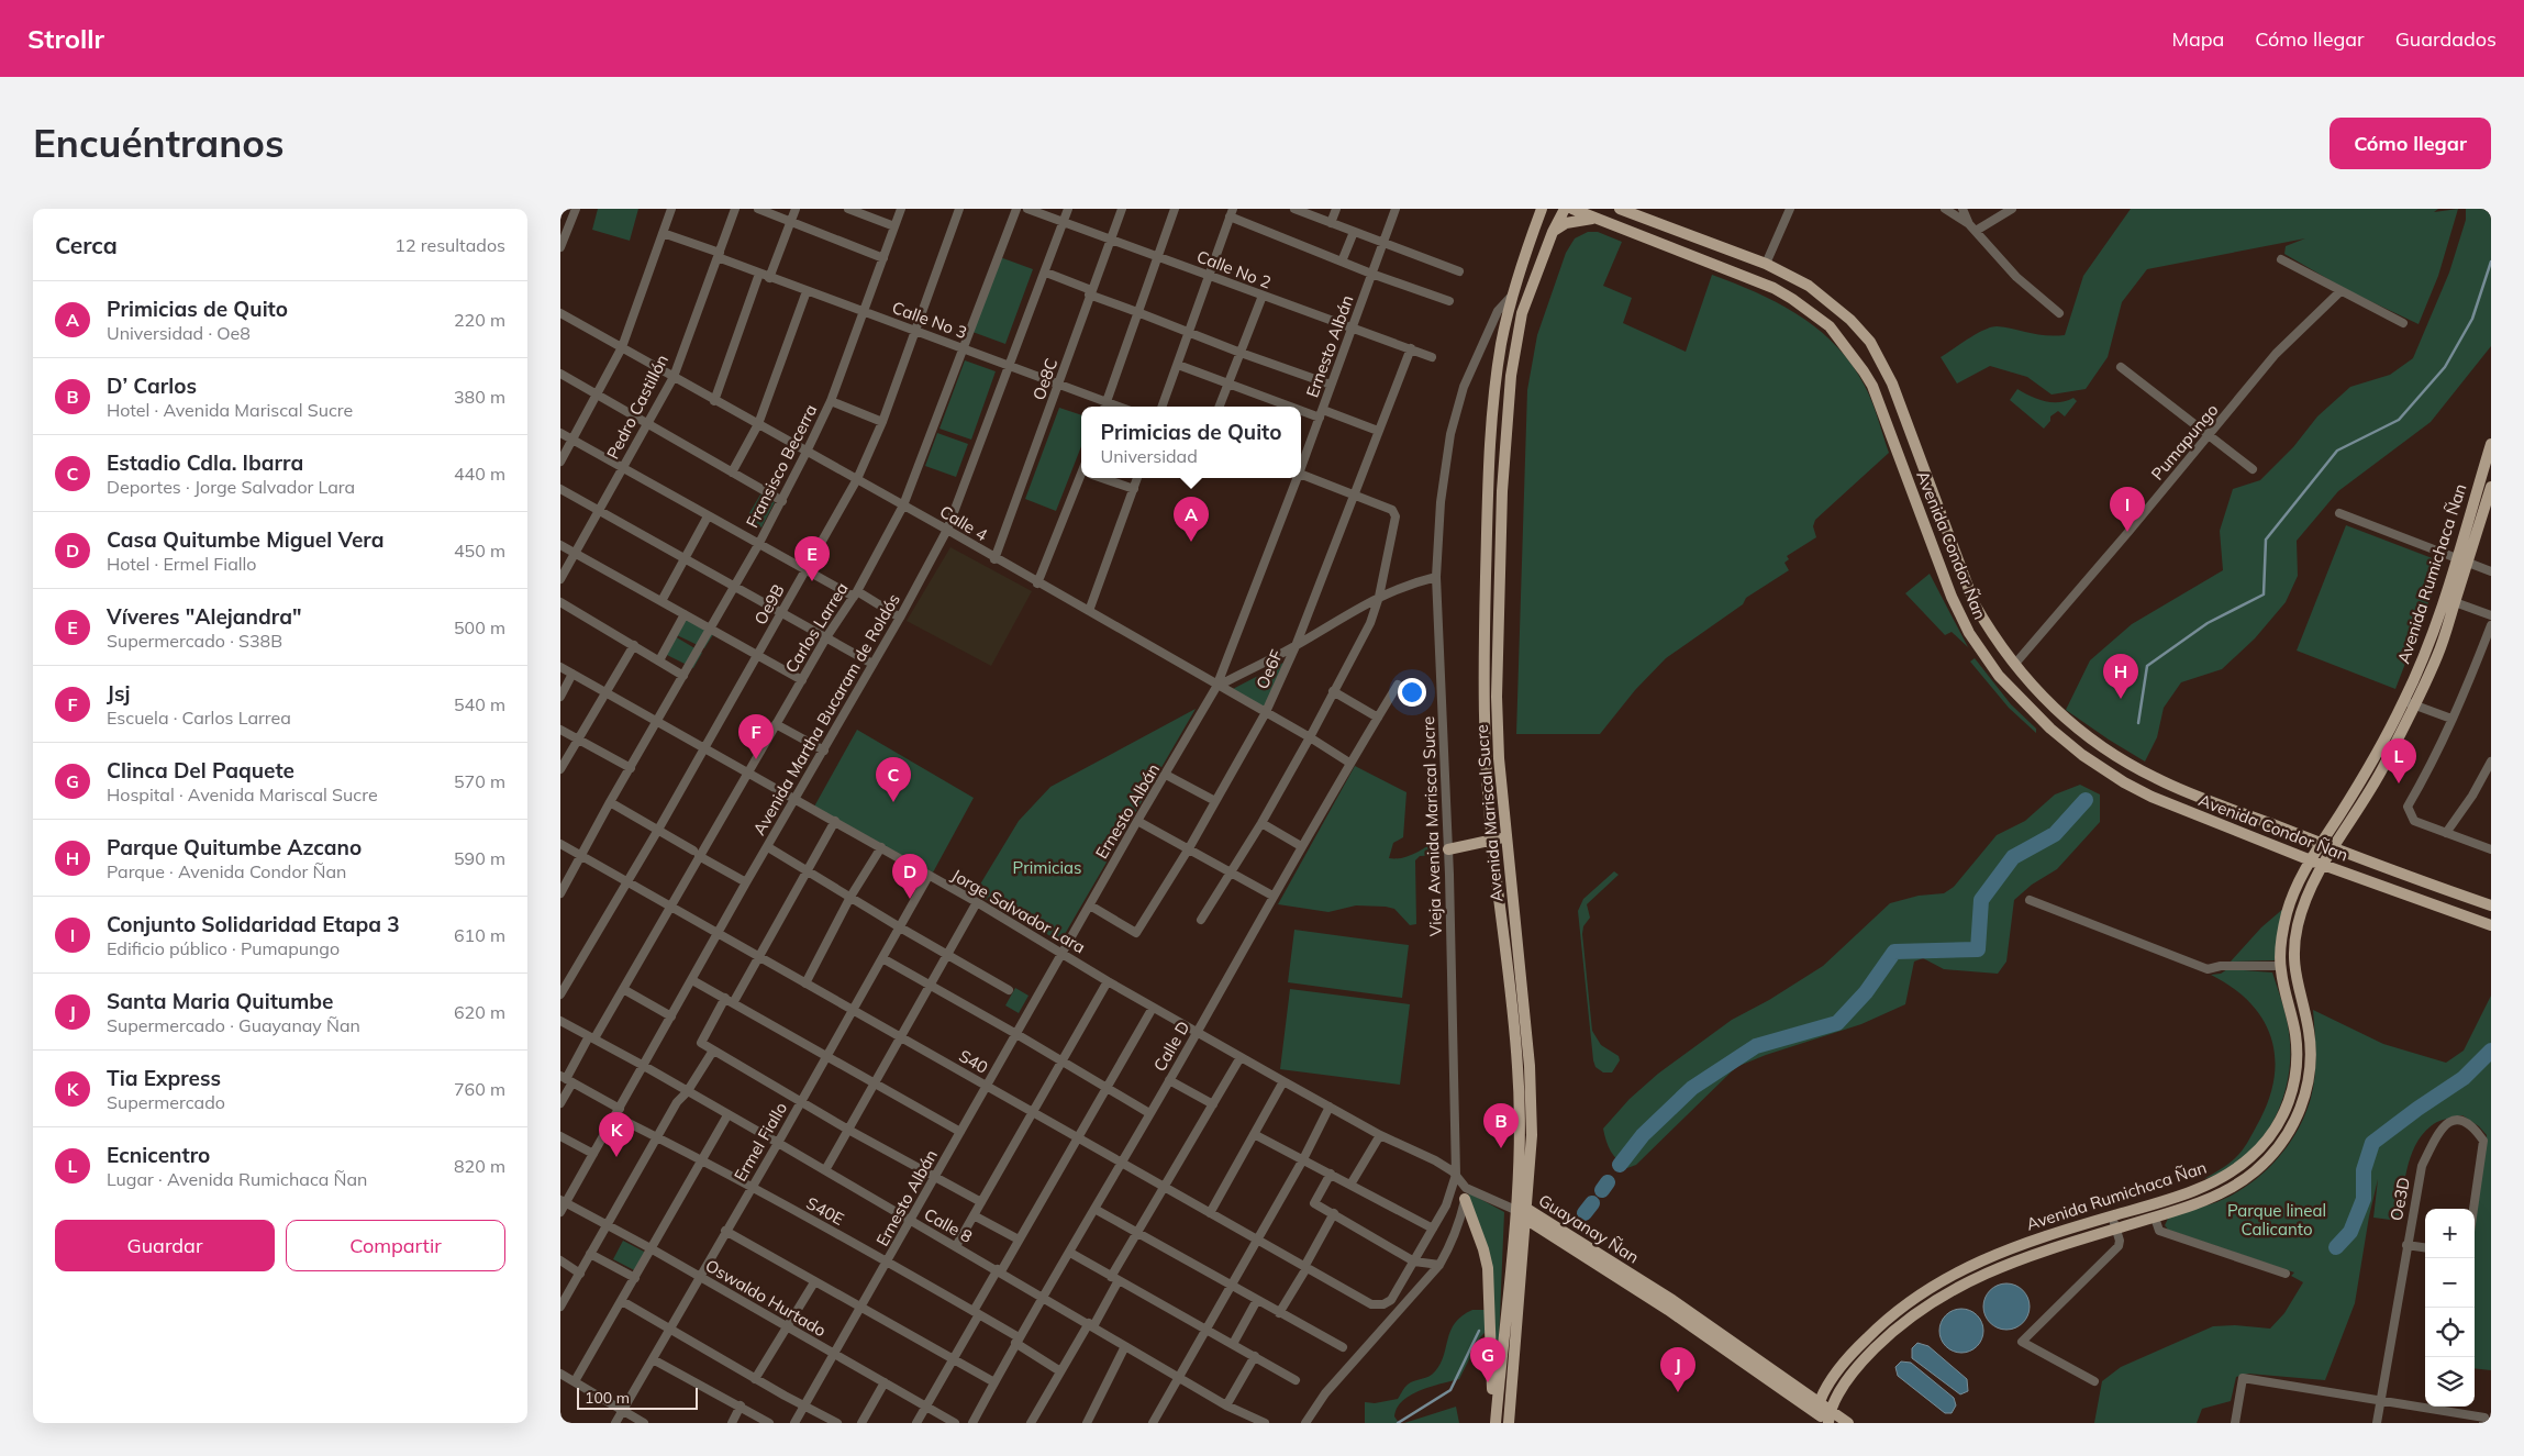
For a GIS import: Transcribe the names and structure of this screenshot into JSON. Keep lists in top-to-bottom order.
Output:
{
  "streets": {
    "main road": [
      "Avenida Condor Ñan",
      "Avenida Rumichaca Ñan",
      "Avenida Mariscal Sucre",
      "Guayanay Ñan"
    ],
    "street": [
      "Calle No 2",
      "Calle No 3",
      "Ernesto Albán",
      "Oe8C",
      "Pedro Castillón",
      "Pumapungo",
      "Fransisco Becerra",
      "Calle 4",
      "Oe9B",
      "Carlos Larrea",
      "Oe6F",
      "Avenida Martha Bucaram de Roldós",
      "Vieja Avenida Mariscal Sucre",
      "Jorge Salvador Lara",
      "Calle D",
      "S40",
      "Ermel Fiallo",
      "Oe3D",
      "S40E",
      "Calle 8",
      "Oswaldo Hurtado"
    ]
  },
  "crossings": [
    ["Calle No 2", "Ernesto Albán"],
    ["Calle No 2", "Oe8C"],
    ["Calle No 2", "Oe6F"],
    ["Calle No 2", "Avenida Martha Bucaram de Roldós"],
    ["Calle No 3", "Oe8C"],
    ["Calle No 3", "Pedro Castillón"],
    ["Calle No 3", "Fransisco Becerra"],
    ["Calle No 3", "Oe9B"],
    ["Calle No 3", "Carlos Larrea"],
    ["Calle No 3", "Avenida Martha Bucaram de Roldós"],
    ["Ernesto Albán", "Calle 4"],
    ["Ernesto Albán", "Oe6F"],
    ["Ernesto Albán", "Jorge Salvador Lara"],
    ["Ernesto Albán", "S40"],
    ["Ernesto Albán", "S40E"],
    ["Ernesto Albán", "Calle 8"],
    ["Ernesto Albán", "Oswaldo Hurtado"],
    ["Oe8C", "Calle 4"],
    ["Pedro Castillón", "Calle 4"],
    ["Pumapungo", "Avenida Condor Ñan"],
    ["Fransisco Becerra", "Calle 4"],
    ["Fransisco Becerra", "Jorge Salvador Lara"],
    ["Fransisco Becerra", "S40"],
    ["Calle 4", "Oe9B"],
    ["Calle 4", "Carlos Larrea"],
    ["Calle 4", "Oe6F"],
    ["Calle 4", "Avenida Martha Bucaram de Roldós"],
    ["Calle 4", "Calle D"],
    ["Avenida Condor Ñan", "Avenida Rumichaca Ñan"],
    ["Avenida Rumichaca Ñan", "Guayanay Ñan"],
    ["Oe9B", "Jorge Salvador Lara"],
    ["Oe9B", "S40"],
    ["Carlos Larrea", "Jorge Salvador Lara"],
    ["Carlos Larrea", "S40"],
    ["Carlos Larrea", "S40E"],
    ["Carlos Larrea", "Calle 8"],
    ["Avenida Martha Bucaram de Roldós", "Jorge Salvador Lara"],
    ["Avenida Martha Bucaram de Roldós", "S40"],
    ["Avenida Martha Bucaram de Roldós", "S40E"],
    ["Avenida Martha Bucaram de Roldós", "Calle 8"],
    ["Avenida Martha Bucaram de Roldós", "Oswaldo Hurtado"],
    ["Avenida Mariscal Sucre", "Vieja Avenida Mariscal Sucre"],
    ["Avenida Mariscal Sucre", "Guayanay Ñan"],
    ["Vieja Avenida Mariscal Sucre", "Jorge Salvador Lara"],
    ["Vieja Avenida Mariscal Sucre", "S40"],
    ["Jorge Salvador Lara", "Calle D"],
    ["Jorge Salvador Lara", "Ermel Fiallo"],
    ["Calle D", "S40"],
    ["Calle D", "S40E"],
    ["Calle D", "Calle 8"],
    ["S40", "Ermel Fiallo"],
    ["Ermel Fiallo", "S40E"],
    ["Ermel Fiallo", "Calle 8"],
    ["Ermel Fiallo", "Oswaldo Hurtado"]
  ],
  "parks": ["Primicias", "Parque lineal Calicanto"],
  "scale_bar": "100 m",
  "page": {
    "header": "Strollr",
    "nav": ["Mapa", "Cómo llegar", "Guardados"],
    "buttons": [
      "Cómo llegar",
      ["Guardar", "Compartir"]
    ],
    "title": "Encuéntranos",
    "heading": ["Cerca", "12 resultados"],
    "list": [
      {
        "mark": "A",
        "name": "Primicias de Quito",
        "note": "Universidad · Oe8",
        "value": "220 m"
      },
      {
        "mark": "B",
        "name": "D’ Carlos",
        "note": "Hotel · Avenida Mariscal Sucre",
        "value": "380 m"
      },
      {
        "mark": "C",
        "name": "Estadio Cdla. Ibarra",
        "note": "Deportes · Jorge Salvador Lara",
        "value": "440 m"
      },
      {
        "mark": "D",
        "name": "Casa Quitumbe Miguel Vera",
        "note": "Hotel · Ermel Fiallo",
        "value": "450 m"
      },
      {
        "mark": "E",
        "name": "Víveres \"Alejandra\"",
        "note": "Supermercado · S38B",
        "value": "500 m"
      },
      {
        "mark": "F",
        "name": "Jsj",
        "note": "Escuela · Carlos Larrea",
        "value": "540 m"
      },
      {
        "mark": "G",
        "name": "Clinca Del Paquete",
        "note": "Hospital · Avenida Mariscal Sucre",
        "value": "570 m"
      },
      {
        "mark": "H",
        "name": "Parque Quitumbe Azcano",
        "note": "Parque · Avenida Condor Ñan",
        "value": "590 m"
      },
      {
        "mark": "I",
        "name": "Conjunto Solidaridad Etapa 3",
        "note": "Edificio público · Pumapungo",
        "value": "610 m"
      },
      {
        "mark": "J",
        "name": "Santa Maria Quitumbe",
        "note": "Supermercado · Guayanay Ñan",
        "value": "620 m"
      },
      {
        "mark": "K",
        "name": "Tia Express",
        "note": "Supermercado",
        "value": "760 m"
      },
      {
        "mark": "L",
        "name": "Ecnicentro",
        "note": "Lugar · Avenida Rumichaca Ñan",
        "value": "820 m"
      }
    ],
    "popup": ["Primicias de Quito", "Universidad"],
    "pins": [
      "I",
      "A",
      "E",
      "H",
      "F",
      "L",
      "C",
      "D",
      "B",
      "K",
      "G",
      "J"
    ],
    "map_buttons": ["+", "−"],
    "scale": "100 m"
  }
}
